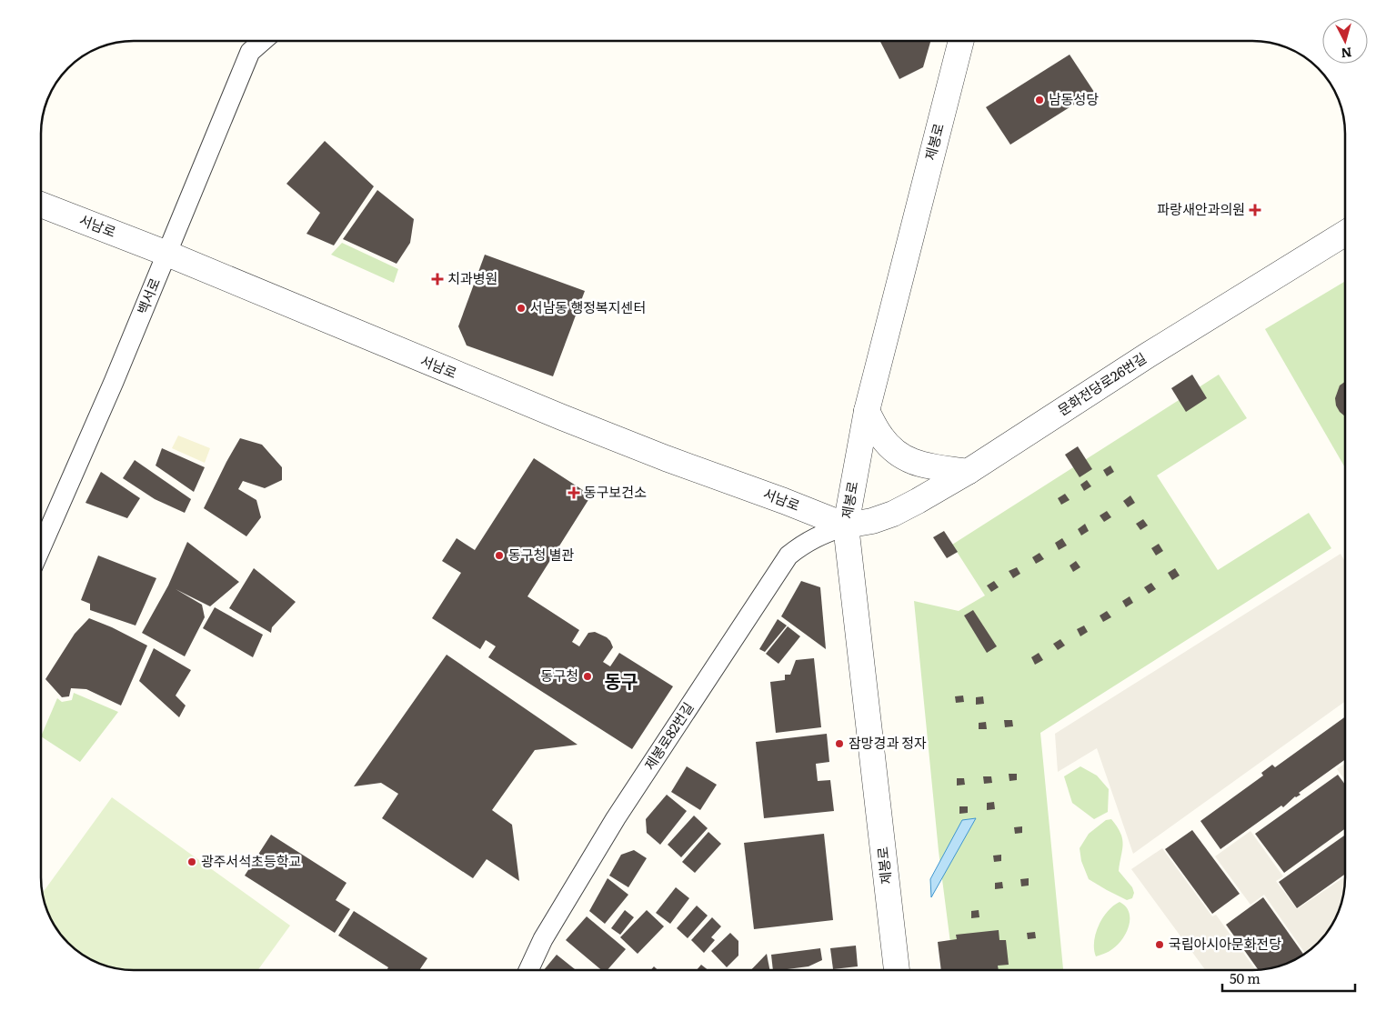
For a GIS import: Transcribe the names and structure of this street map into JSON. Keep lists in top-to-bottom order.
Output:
{
  "streets": {
    "street": [
      "제봉로",
      "서남로",
      "백서로",
      "문화전당로26번길",
      "제봉로82번길"
    ]
  },
  "crossings": [
    ["제봉로", "서남로"],
    ["제봉로", "문화전당로26번길"],
    ["제봉로", "제봉로82번길"],
    ["서남로", "백서로"],
    ["서남로", "문화전당로26번길"],
    ["서남로", "제봉로82번길"],
    ["문화전당로26번길", "제봉로82번길"]
  ],
  "districts": ["동구"],
  "places": {
    "other": [
      "남동성당",
      "서남동 행정복지센터",
      "동구청 별관",
      "동구청",
      "잠망경과 정자",
      "광주서석초등학교",
      "국립아시아문화전당"
    ],
    "health": ["파랑새안과의원", "치과병원", "동구보건소"]
  },
  "scale_bar": "50 m",
  "north": "bottom"
}
